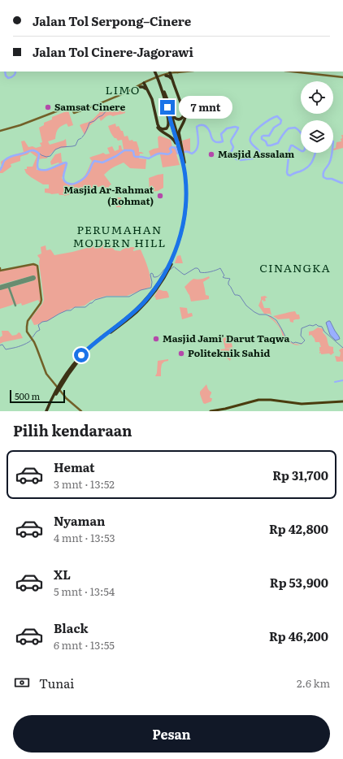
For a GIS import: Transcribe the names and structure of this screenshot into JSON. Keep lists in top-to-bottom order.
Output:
{
  "districts": ["LIMO", "PERUMAHAN MODERN HILL", "CINANGKA"],
  "places": [
    "Samsat Cinere",
    "Masjid Assalam",
    "Masjid Ar-Rahmat (Rohmat)",
    "Masjid Jami' Darut Taqwa",
    "Politeknik Sahid"
  ],
  "scale_bar": "500 m",
  "page": {
    "banner": ["Jalan Tol Serpong–Cinere", "Jalan Tol Cinere-Jagorawi"],
    "bubble": "7 mnt",
    "scale": "500 m",
    "heading": "Pilih kendaraan",
    "list": [
      {
        "name": "Hemat",
        "note": "3 mnt · 13:52",
        "value": "Rp 31,700"
      },
      {
        "name": "Nyaman",
        "note": "4 mnt · 13:53",
        "value": "Rp 42,800"
      },
      {
        "name": "XL",
        "note": "5 mnt · 13:54",
        "value": "Rp 53,900"
      },
      {
        "name": "Black",
        "note": "6 mnt · 13:55",
        "value": "Rp 46,200"
      }
    ],
    "pay": ["Tunai", "2.6 km"],
    "buttons": "Pesan"
  }
}
